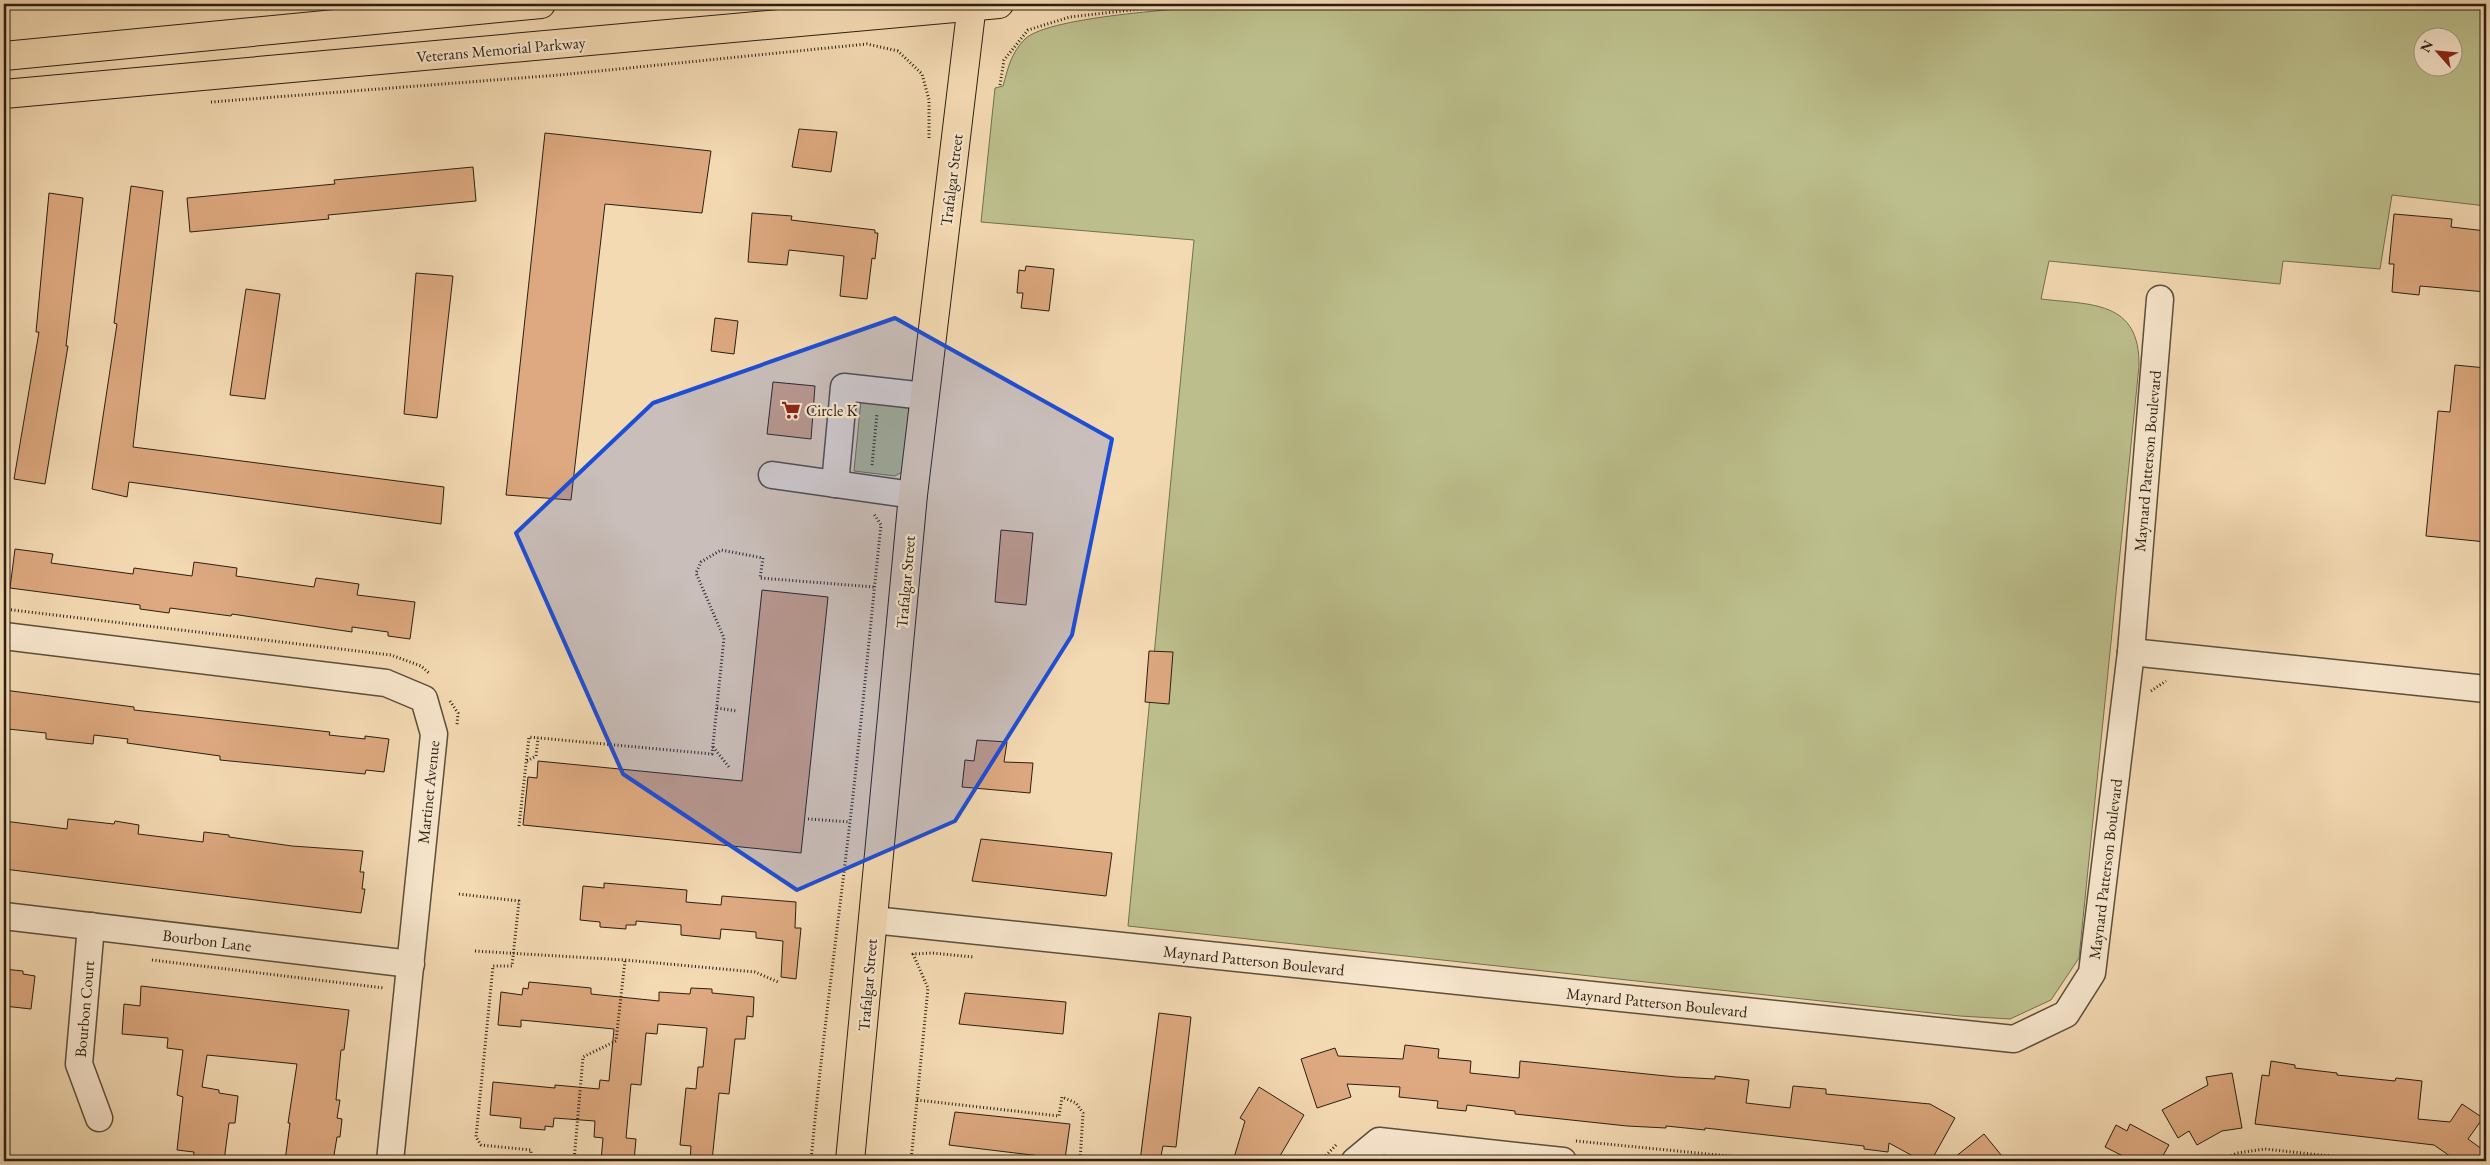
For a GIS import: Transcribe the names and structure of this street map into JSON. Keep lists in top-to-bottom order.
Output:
{
  "streets": {
    "main road": ["Veterans Memorial Parkway", "Trafalgar Street"],
    "street": [
      "Maynard Patterson Boulevard",
      "Martinet Avenue",
      "Bourbon Lane",
      "Bourbon Court"
    ]
  },
  "crossings": [
    ["Veterans Memorial Parkway", "Trafalgar Street"],
    ["Trafalgar Street", "Maynard Patterson Boulevard"],
    ["Martinet Avenue", "Bourbon Lane"],
    ["Bourbon Lane", "Bourbon Court"]
  ],
  "places": {
    "supermarket": ["Circle K"]
  },
  "north": "top left"
}
